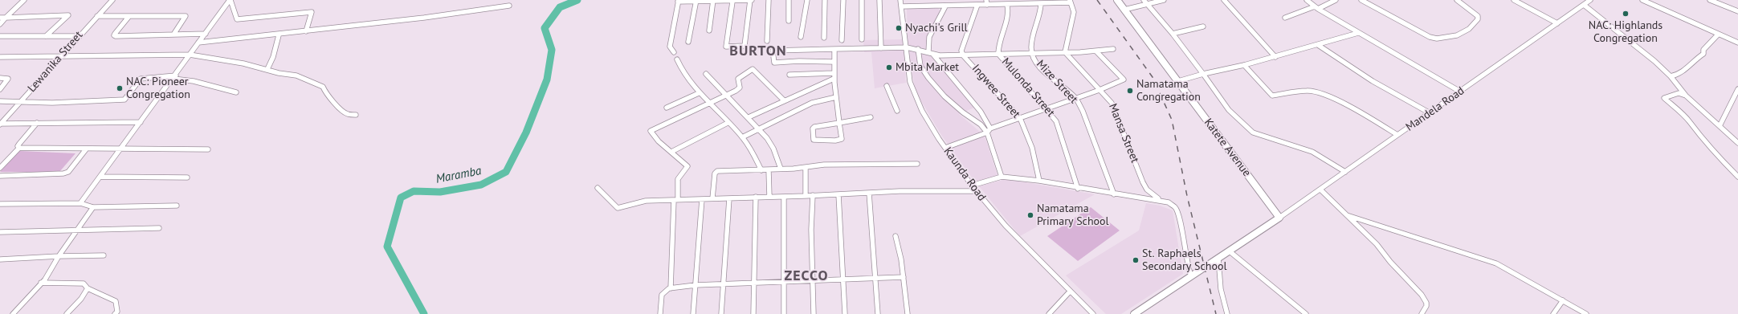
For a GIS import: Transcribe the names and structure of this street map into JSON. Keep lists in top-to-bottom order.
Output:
{
  "streets": {
    "street": [
      "Lewanika Street",
      "Mize Street",
      "Mulonda Street",
      "Ingwee Street",
      "Mandela Road",
      "Mansa Street",
      "Katete Avenue",
      "Kaunda Road"
    ]
  },
  "crossings": [
    ["Mandela Road", "Katete Avenue"]
  ],
  "districts": ["BURTON", "ZECCO"],
  "water": ["Maramba"],
  "places": [
    "NAC: Highlands Congregation",
    "Nyachi's Grill",
    "Mbita Market",
    "NAC: Pioneer Congregation",
    "Namatama Congregation",
    "Namatama Primary School",
    "St. Raphaels Secondary School"
  ]
}
